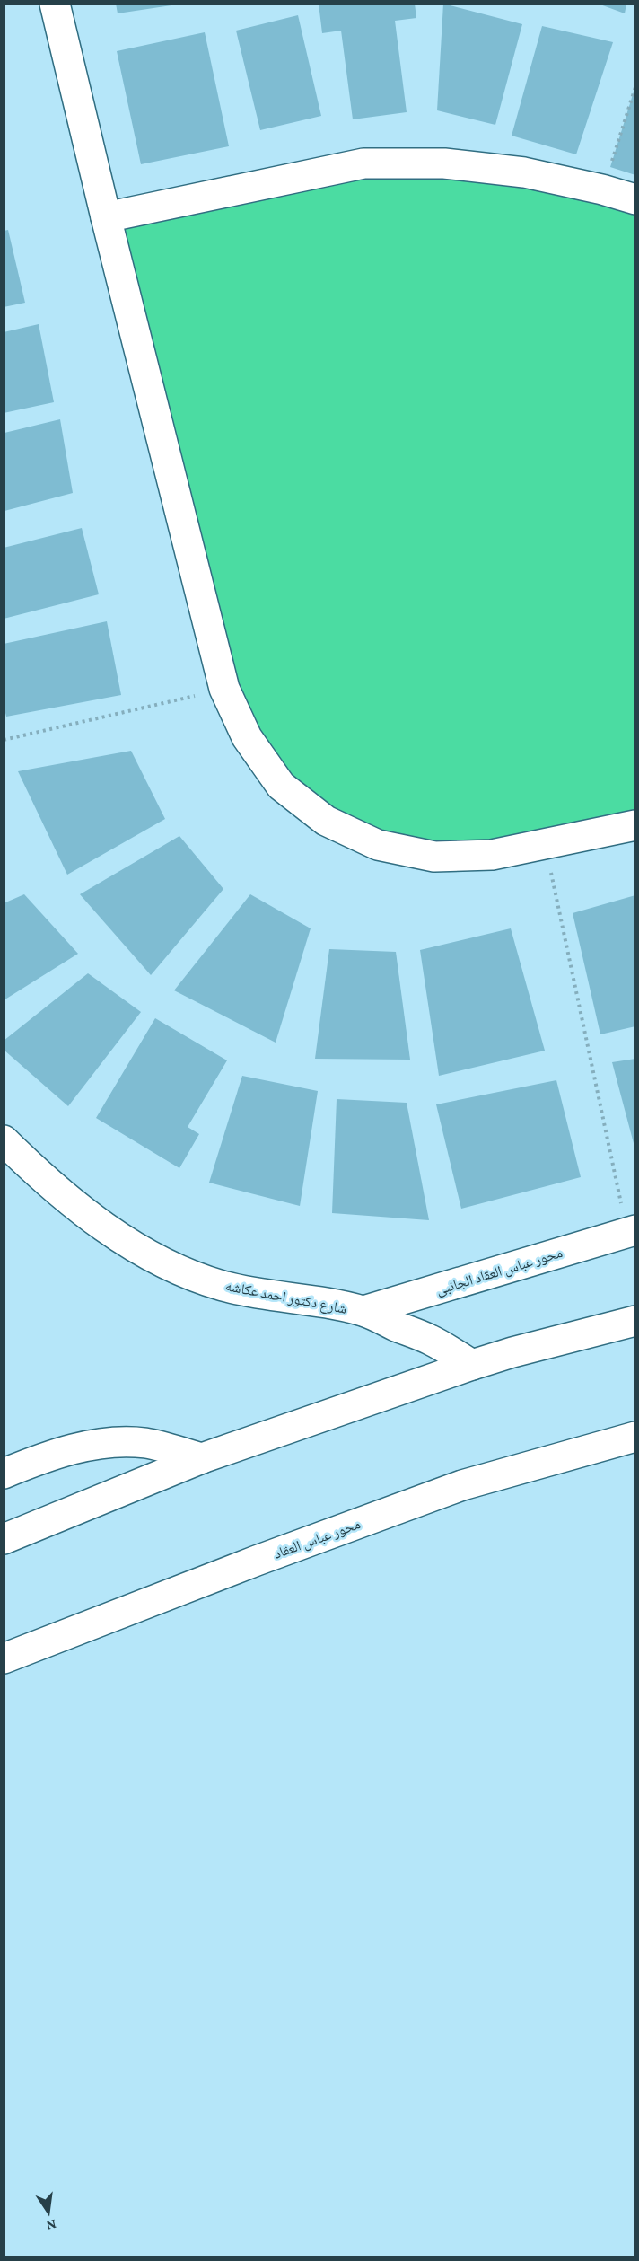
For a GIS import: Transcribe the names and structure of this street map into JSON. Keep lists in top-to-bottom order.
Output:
{
  "streets": {
    "street": ["محور عباس العقاد الجانبى", "شارع دكتور احمد عكاشه", "محور عباس العقاد"]
  },
  "crossings": [
    ["محور عباس العقاد الجانبى", "شارع دكتور احمد عكاشه"]
  ],
  "north": "bottom"
}
